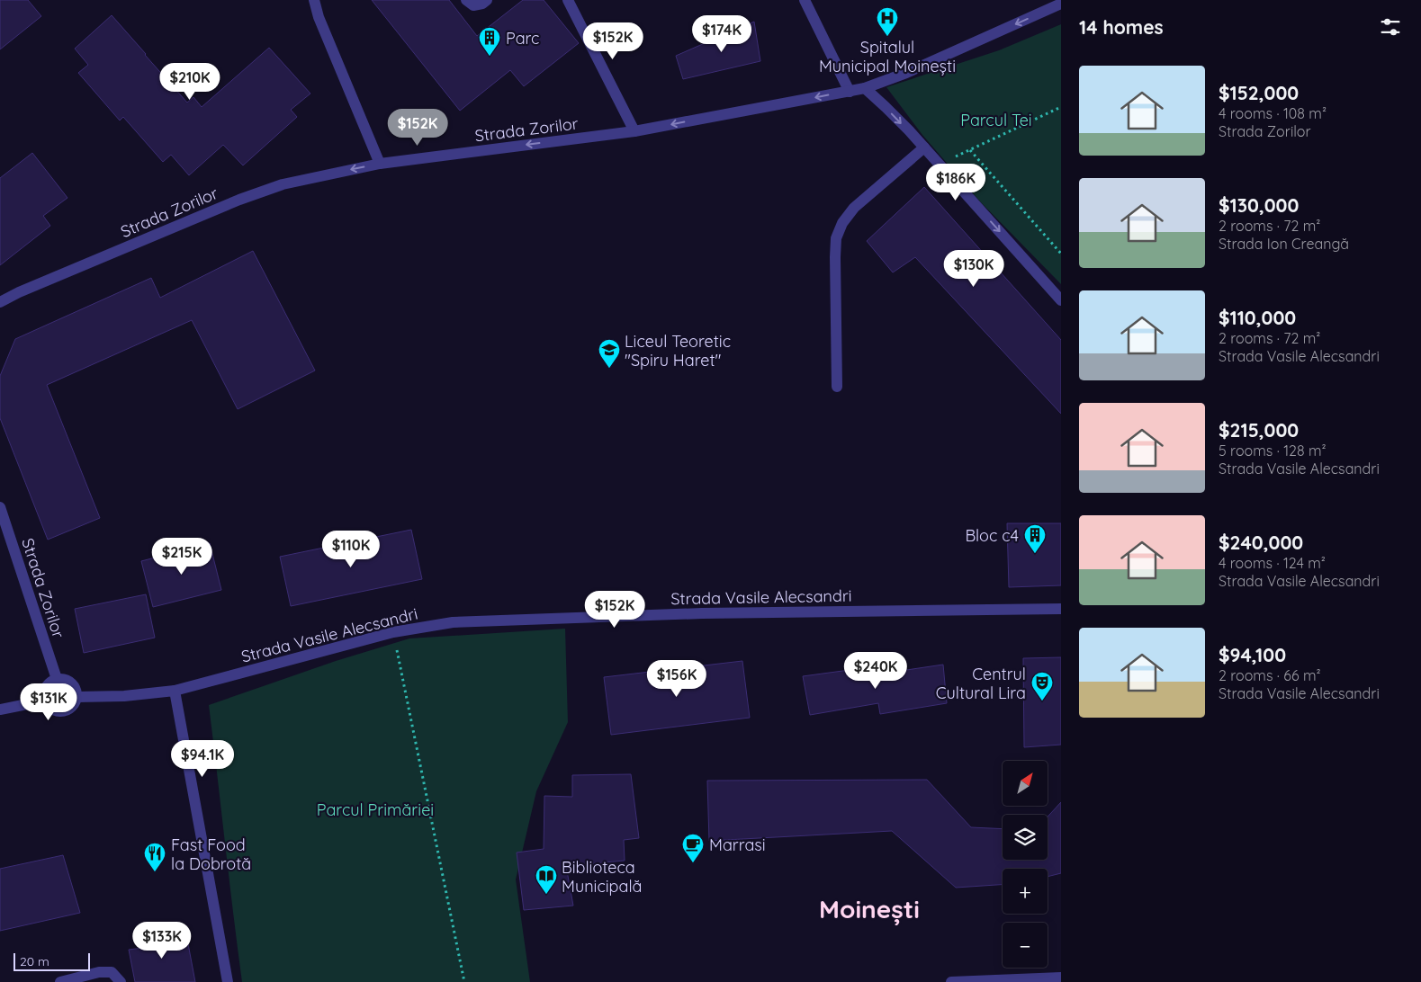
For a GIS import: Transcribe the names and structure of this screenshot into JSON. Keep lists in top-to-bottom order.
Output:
{
  "streets": {
    "street": ["Strada Zorilor", "Strada Vasile Alecsandri"]
  },
  "crossings": [
    ["Strada Zorilor", "Strada Vasile Alecsandri"]
  ],
  "one_way": ["Strada Zorilor"],
  "districts": ["Moinești"],
  "parks": ["Parcul Tei", "Parcul Primăriei"],
  "places": {
    "hospital": ["Spitalul Municipal Moinești"],
    "building": ["Parc", "Bloc c4"],
    "school or university": ["Liceul Teoretic \"Spiru Haret\""],
    "theatre": ["Centrul Cultural Lira"],
    "cafe": ["Marrasi"],
    "restaurant": ["Fast Food la Dobrotă"],
    "library": ["Biblioteca Municipală"]
  },
  "scale_bar": "20 m",
  "north": "top right",
  "page": {
    "heading": "14 homes",
    "price": [
      "$174K",
      "$152K",
      "$210K",
      "$152K",
      "$186K",
      "$130K",
      "$110K",
      "$215K",
      "$152K",
      "$240K",
      "$156K",
      "$131K",
      "$94.1K",
      "$133K"
    ],
    "list": [
      {
        "name": "$152,000",
        "note": "4 rooms · 108 m² · Strada Zorilor"
      },
      {
        "name": "$130,000",
        "note": "2 rooms · 72 m² · Strada Ion Creangă"
      },
      {
        "name": "$110,000",
        "note": "2 rooms · 72 m² · Strada Vasile Alecsandri"
      },
      {
        "name": "$215,000",
        "note": "5 rooms · 128 m² · Strada Vasile Alecsandri"
      },
      {
        "name": "$240,000",
        "note": "4 rooms · 124 m² · Strada Vasile Alecsandri"
      },
      {
        "name": "$94,100",
        "note": "2 rooms · 66 m² · Strada Vasile Alecsandri"
      }
    ],
    "map_buttons": ["+", "−"],
    "scale": "20 m"
  }
}
